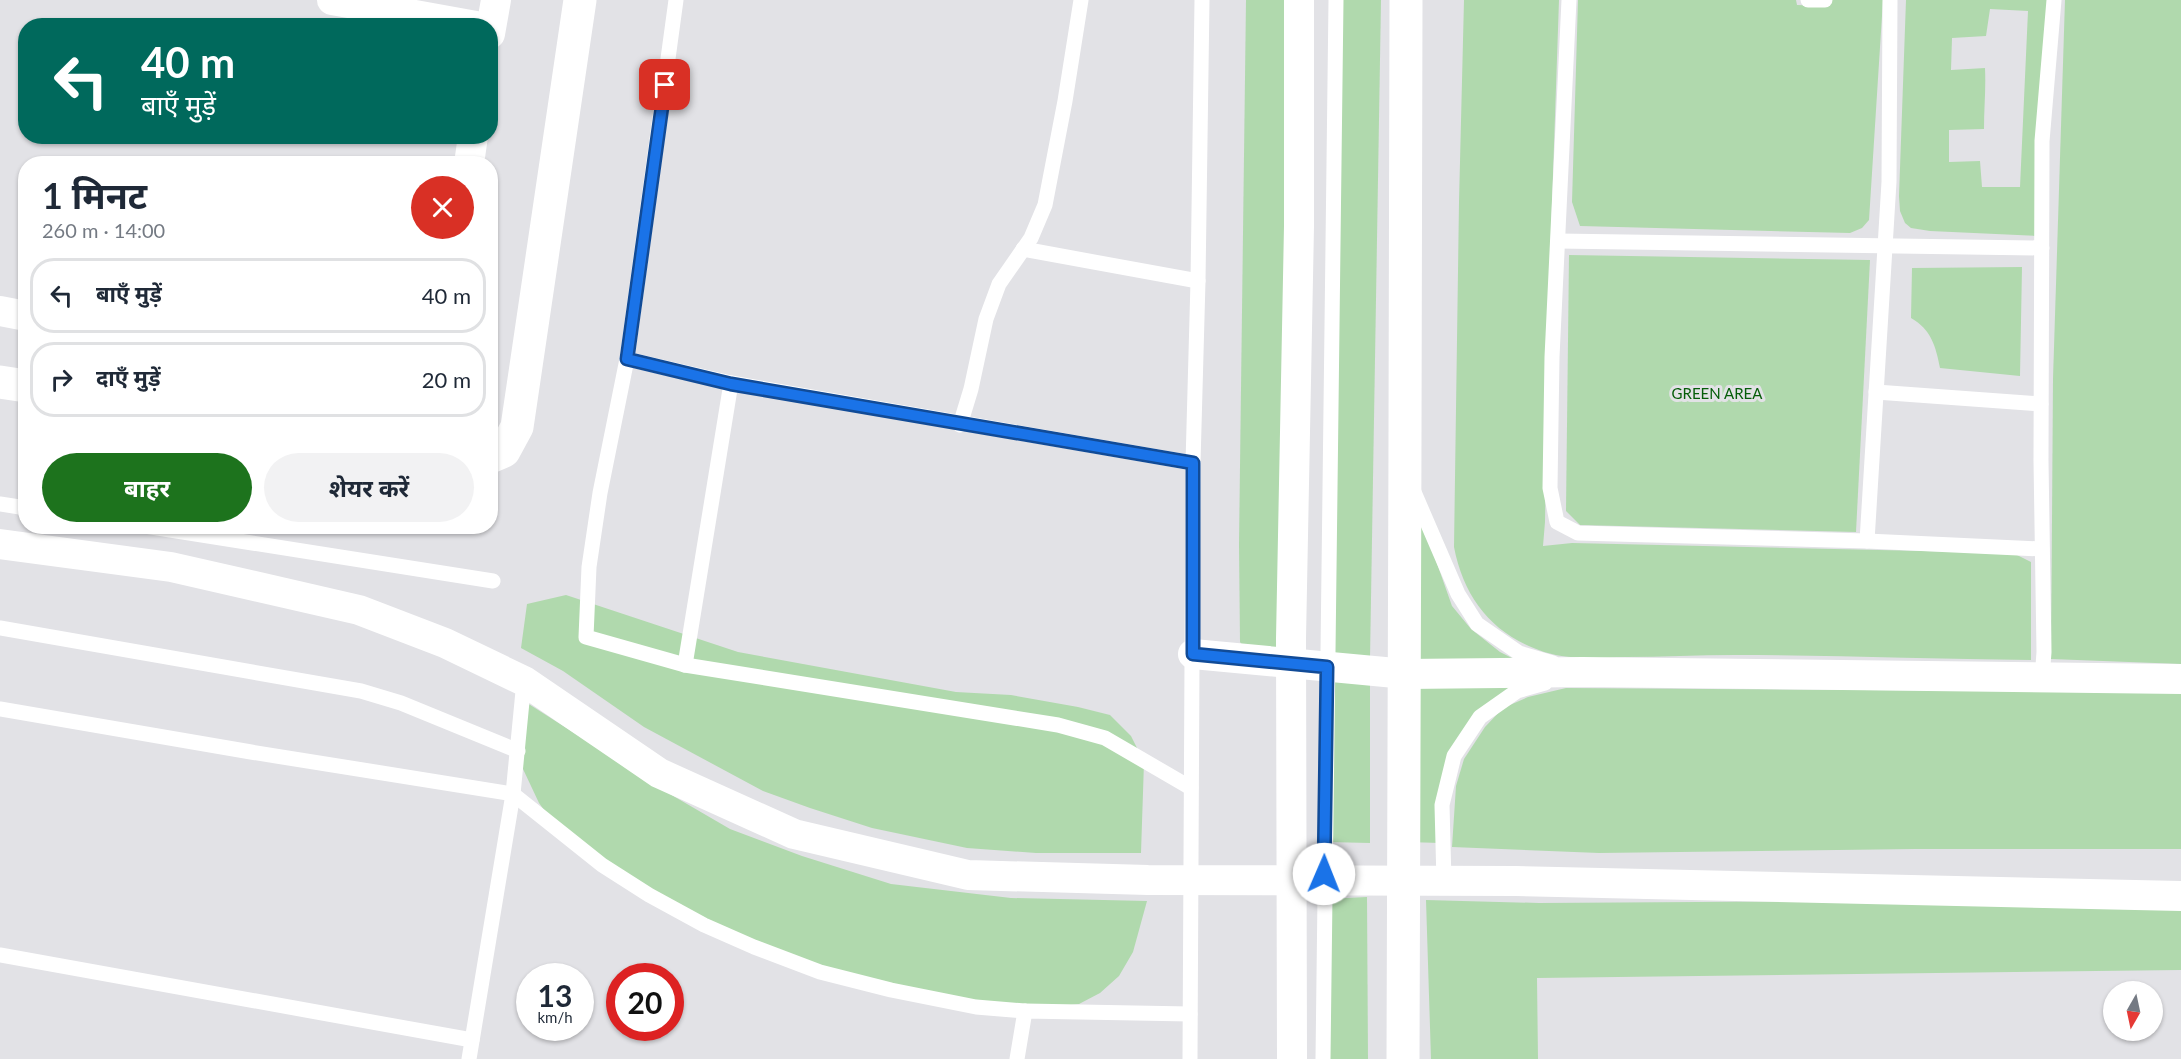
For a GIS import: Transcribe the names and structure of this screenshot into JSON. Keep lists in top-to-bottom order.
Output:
{
  "parks": ["GREEN AREA"],
  "north": "bottom",
  "page": {
    "turn": ["40 m", "बाएँ मुड़ें"],
    "heading": ["1 मिनट", "260 m · 14:00"],
    "list": [
      {
        "name": "बाएँ मुड़ें",
        "value": "40 m"
      },
      {
        "name": "दाएँ मुड़ें",
        "value": "20 m"
      }
    ],
    "buttons": ["बाहर", "शेयर करें"],
    "speed": "13 km/h",
    "limit": "20"
  }
}
